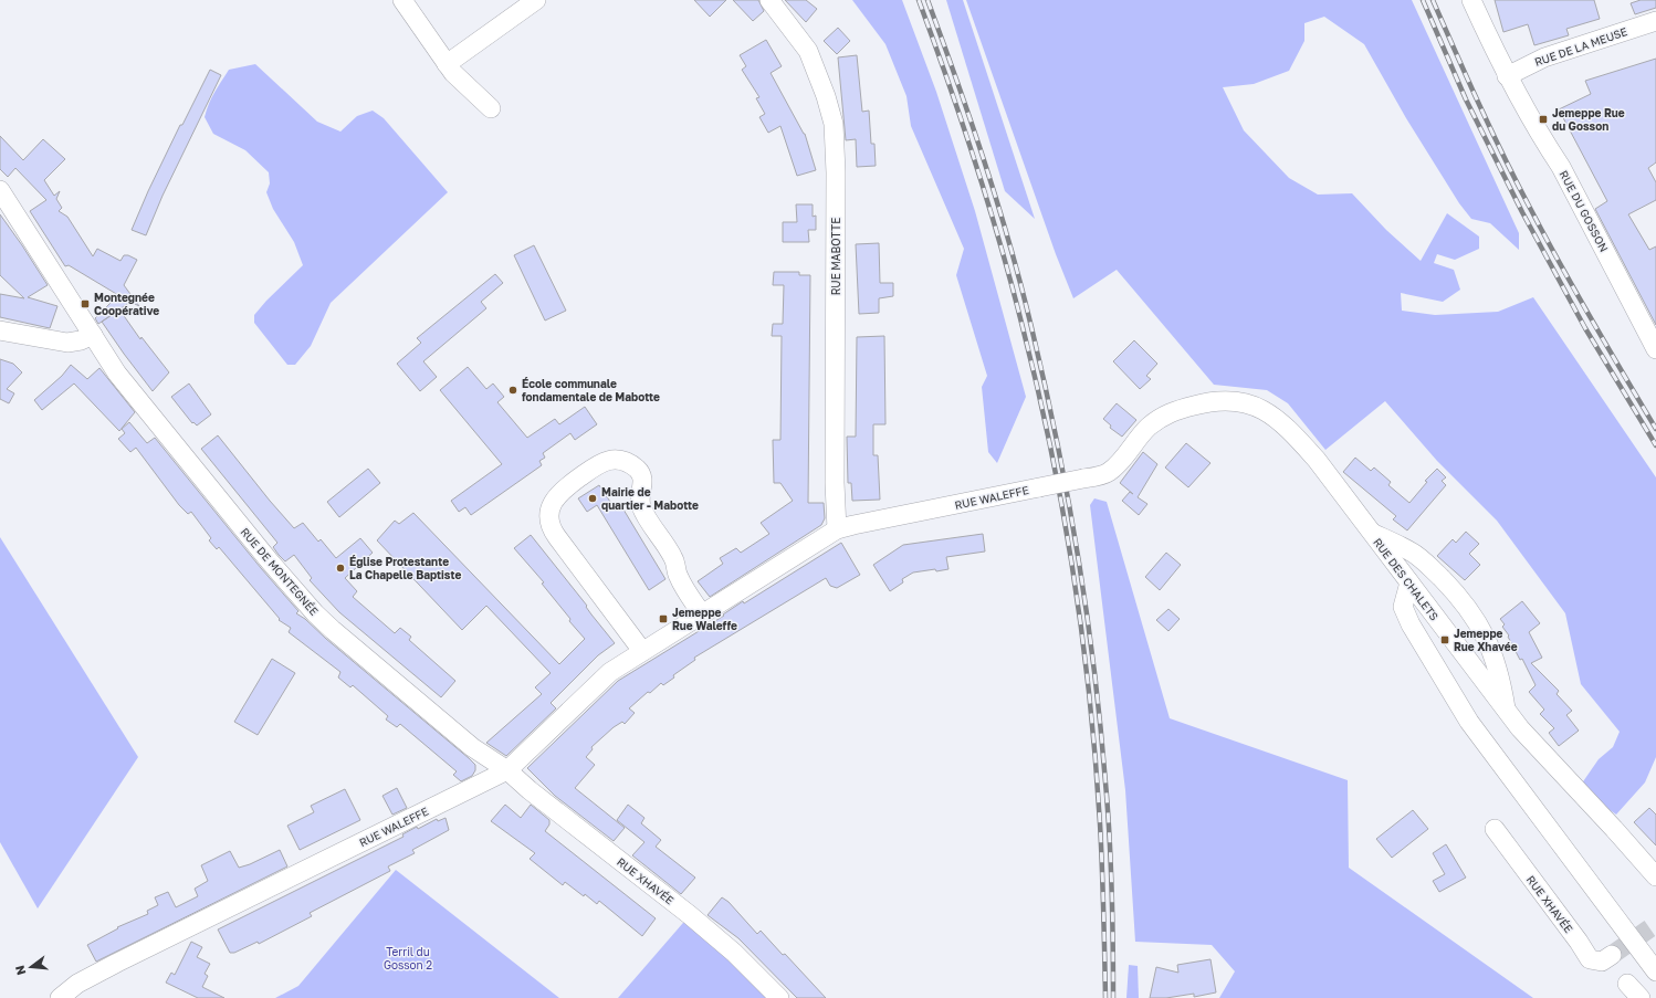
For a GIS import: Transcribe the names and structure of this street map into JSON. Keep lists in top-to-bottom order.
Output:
{
  "streets": {
    "street": [
      "RUE DE LA MEUSE",
      "RUE DU GOSSON",
      "RUE MABOTTE",
      "RUE WALEFFE",
      "RUE DE MONTEGNÉE",
      "RUE DES CHALETS",
      "RUE XHAVÉE"
    ]
  },
  "crossings": [
    ["RUE DE LA MEUSE", "RUE DU GOSSON"],
    ["RUE MABOTTE", "RUE WALEFFE"],
    ["RUE WALEFFE", "RUE DE MONTEGNÉE"],
    ["RUE WALEFFE", "RUE DES CHALETS"],
    ["RUE WALEFFE", "RUE XHAVÉE"],
    ["RUE DE MONTEGNÉE", "RUE XHAVÉE"]
  ],
  "parks": ["Terril du Gosson 2"],
  "places": {
    "transit": [
      "Jemeppe Rue du Gosson",
      "Montegnée Coopérative",
      "Jemeppe Rue Waleffe",
      "Jemeppe Rue Xhavée"
    ],
    "other": ["École communale fondamentale de Mabotte", "Mairie de quartier - Mabotte", "Église Protestante La Chapelle Baptiste"]
  },
  "north": "left"
}
